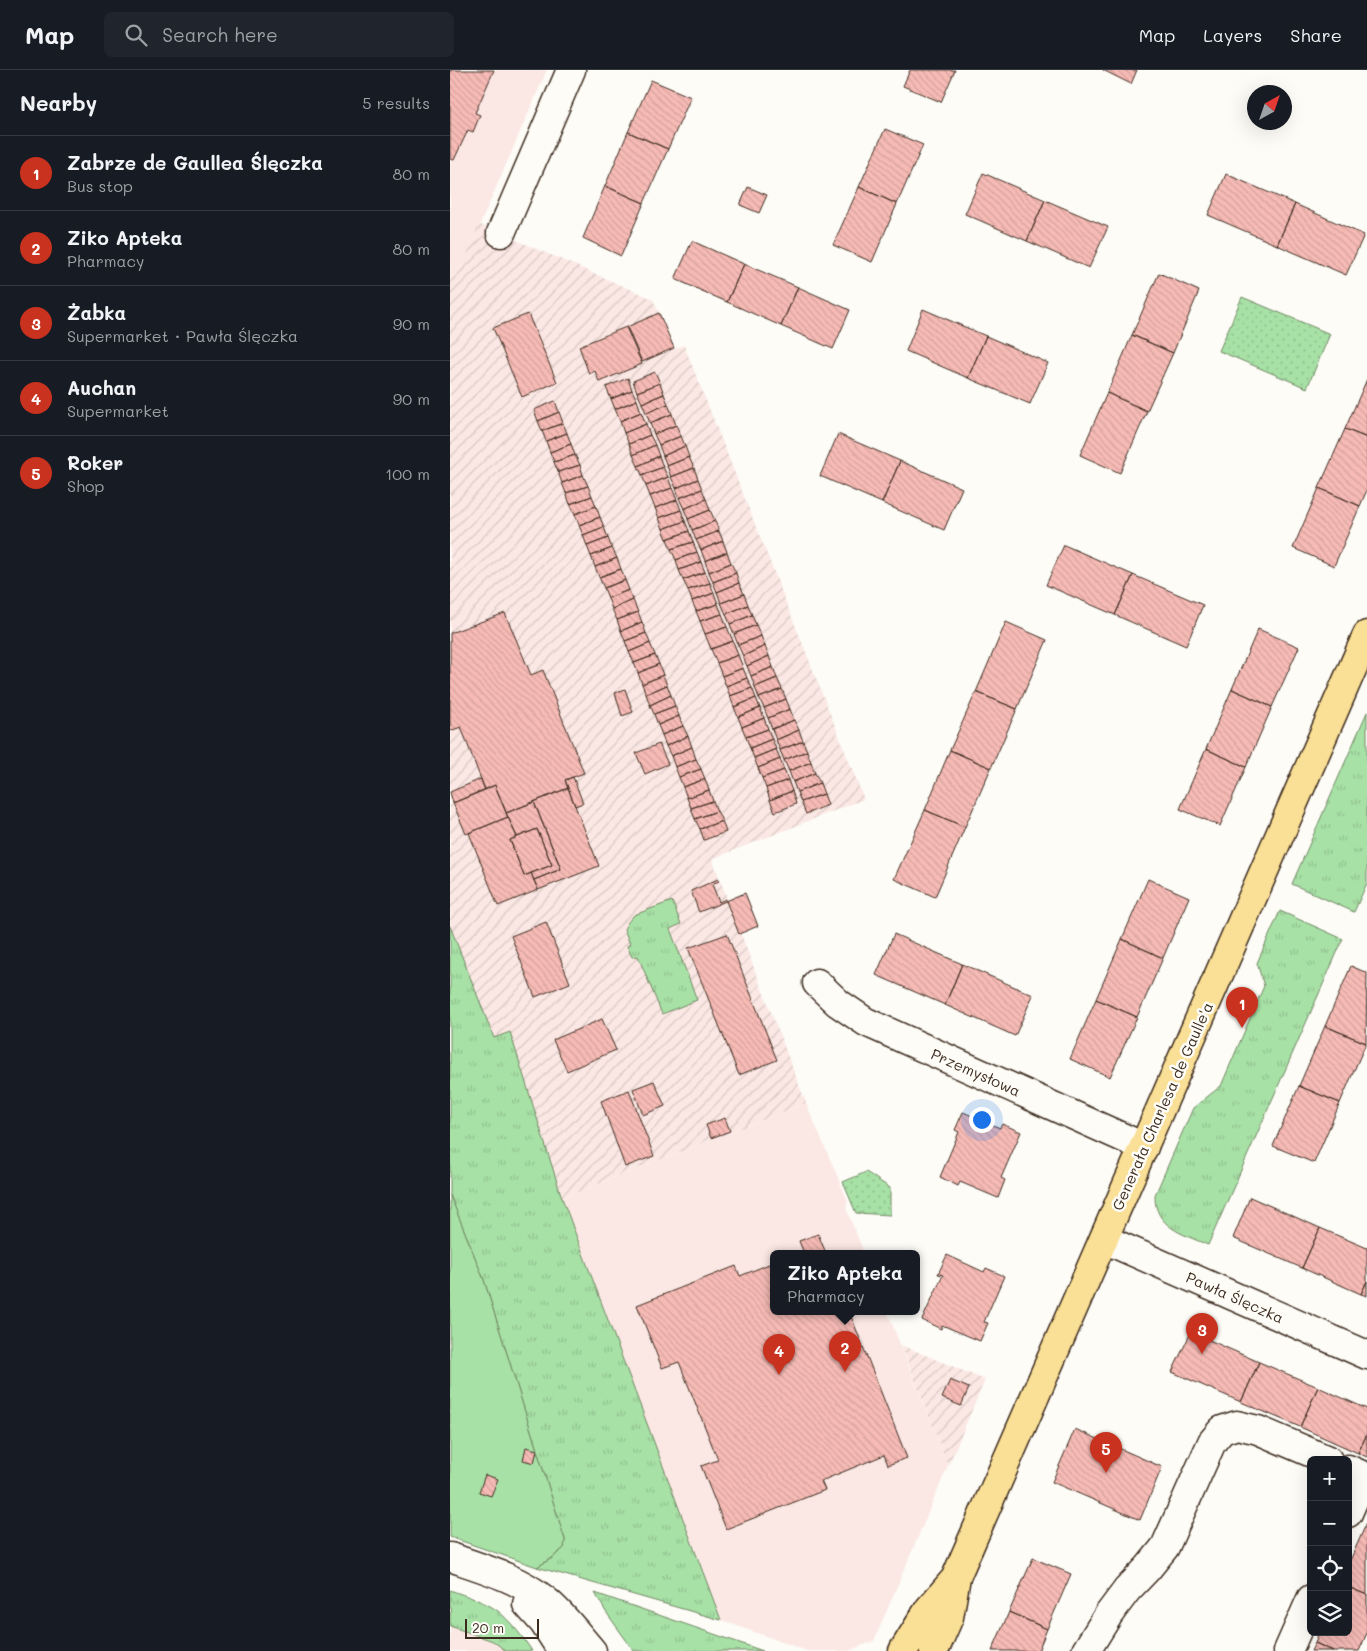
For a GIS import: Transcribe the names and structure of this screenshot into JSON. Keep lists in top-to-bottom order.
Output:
{
  "streets": {
    "main road": ["Generała Charlesa de Gaulle'a"],
    "street": ["Przemysłowa", "Pawła Ślęczka"]
  },
  "crossings": [
    ["Przemysłowa", "Generała Charlesa de Gaulle'a"],
    ["Generała Charlesa de Gaulle'a", "Pawła Ślęczka"]
  ],
  "scale_bar": "20 m",
  "north": "top right",
  "page": {
    "header": "Map",
    "search": "Search here",
    "nav": ["Map", "Layers", "Share"],
    "heading": ["Nearby", "5 results"],
    "list": [
      {
        "mark": "1",
        "name": "Zabrze de Gaullea Ślęczka",
        "note": "Bus stop",
        "value": "80 m"
      },
      {
        "mark": "2",
        "name": "Ziko Apteka",
        "note": "Pharmacy",
        "value": "80 m"
      },
      {
        "mark": "3",
        "name": "Żabka",
        "note": "Supermarket · Pawła Ślęczka",
        "value": "90 m"
      },
      {
        "mark": "4",
        "name": "Auchan",
        "note": "Supermarket",
        "value": "90 m"
      },
      {
        "mark": "5",
        "name": "Roker",
        "note": "Shop",
        "value": "100 m"
      }
    ],
    "pins": [
      "1",
      "3",
      "2",
      "4",
      "5"
    ],
    "popup": ["Ziko Apteka", "Pharmacy"],
    "map_buttons": ["+", "−"],
    "scale": "20 m"
  }
}
